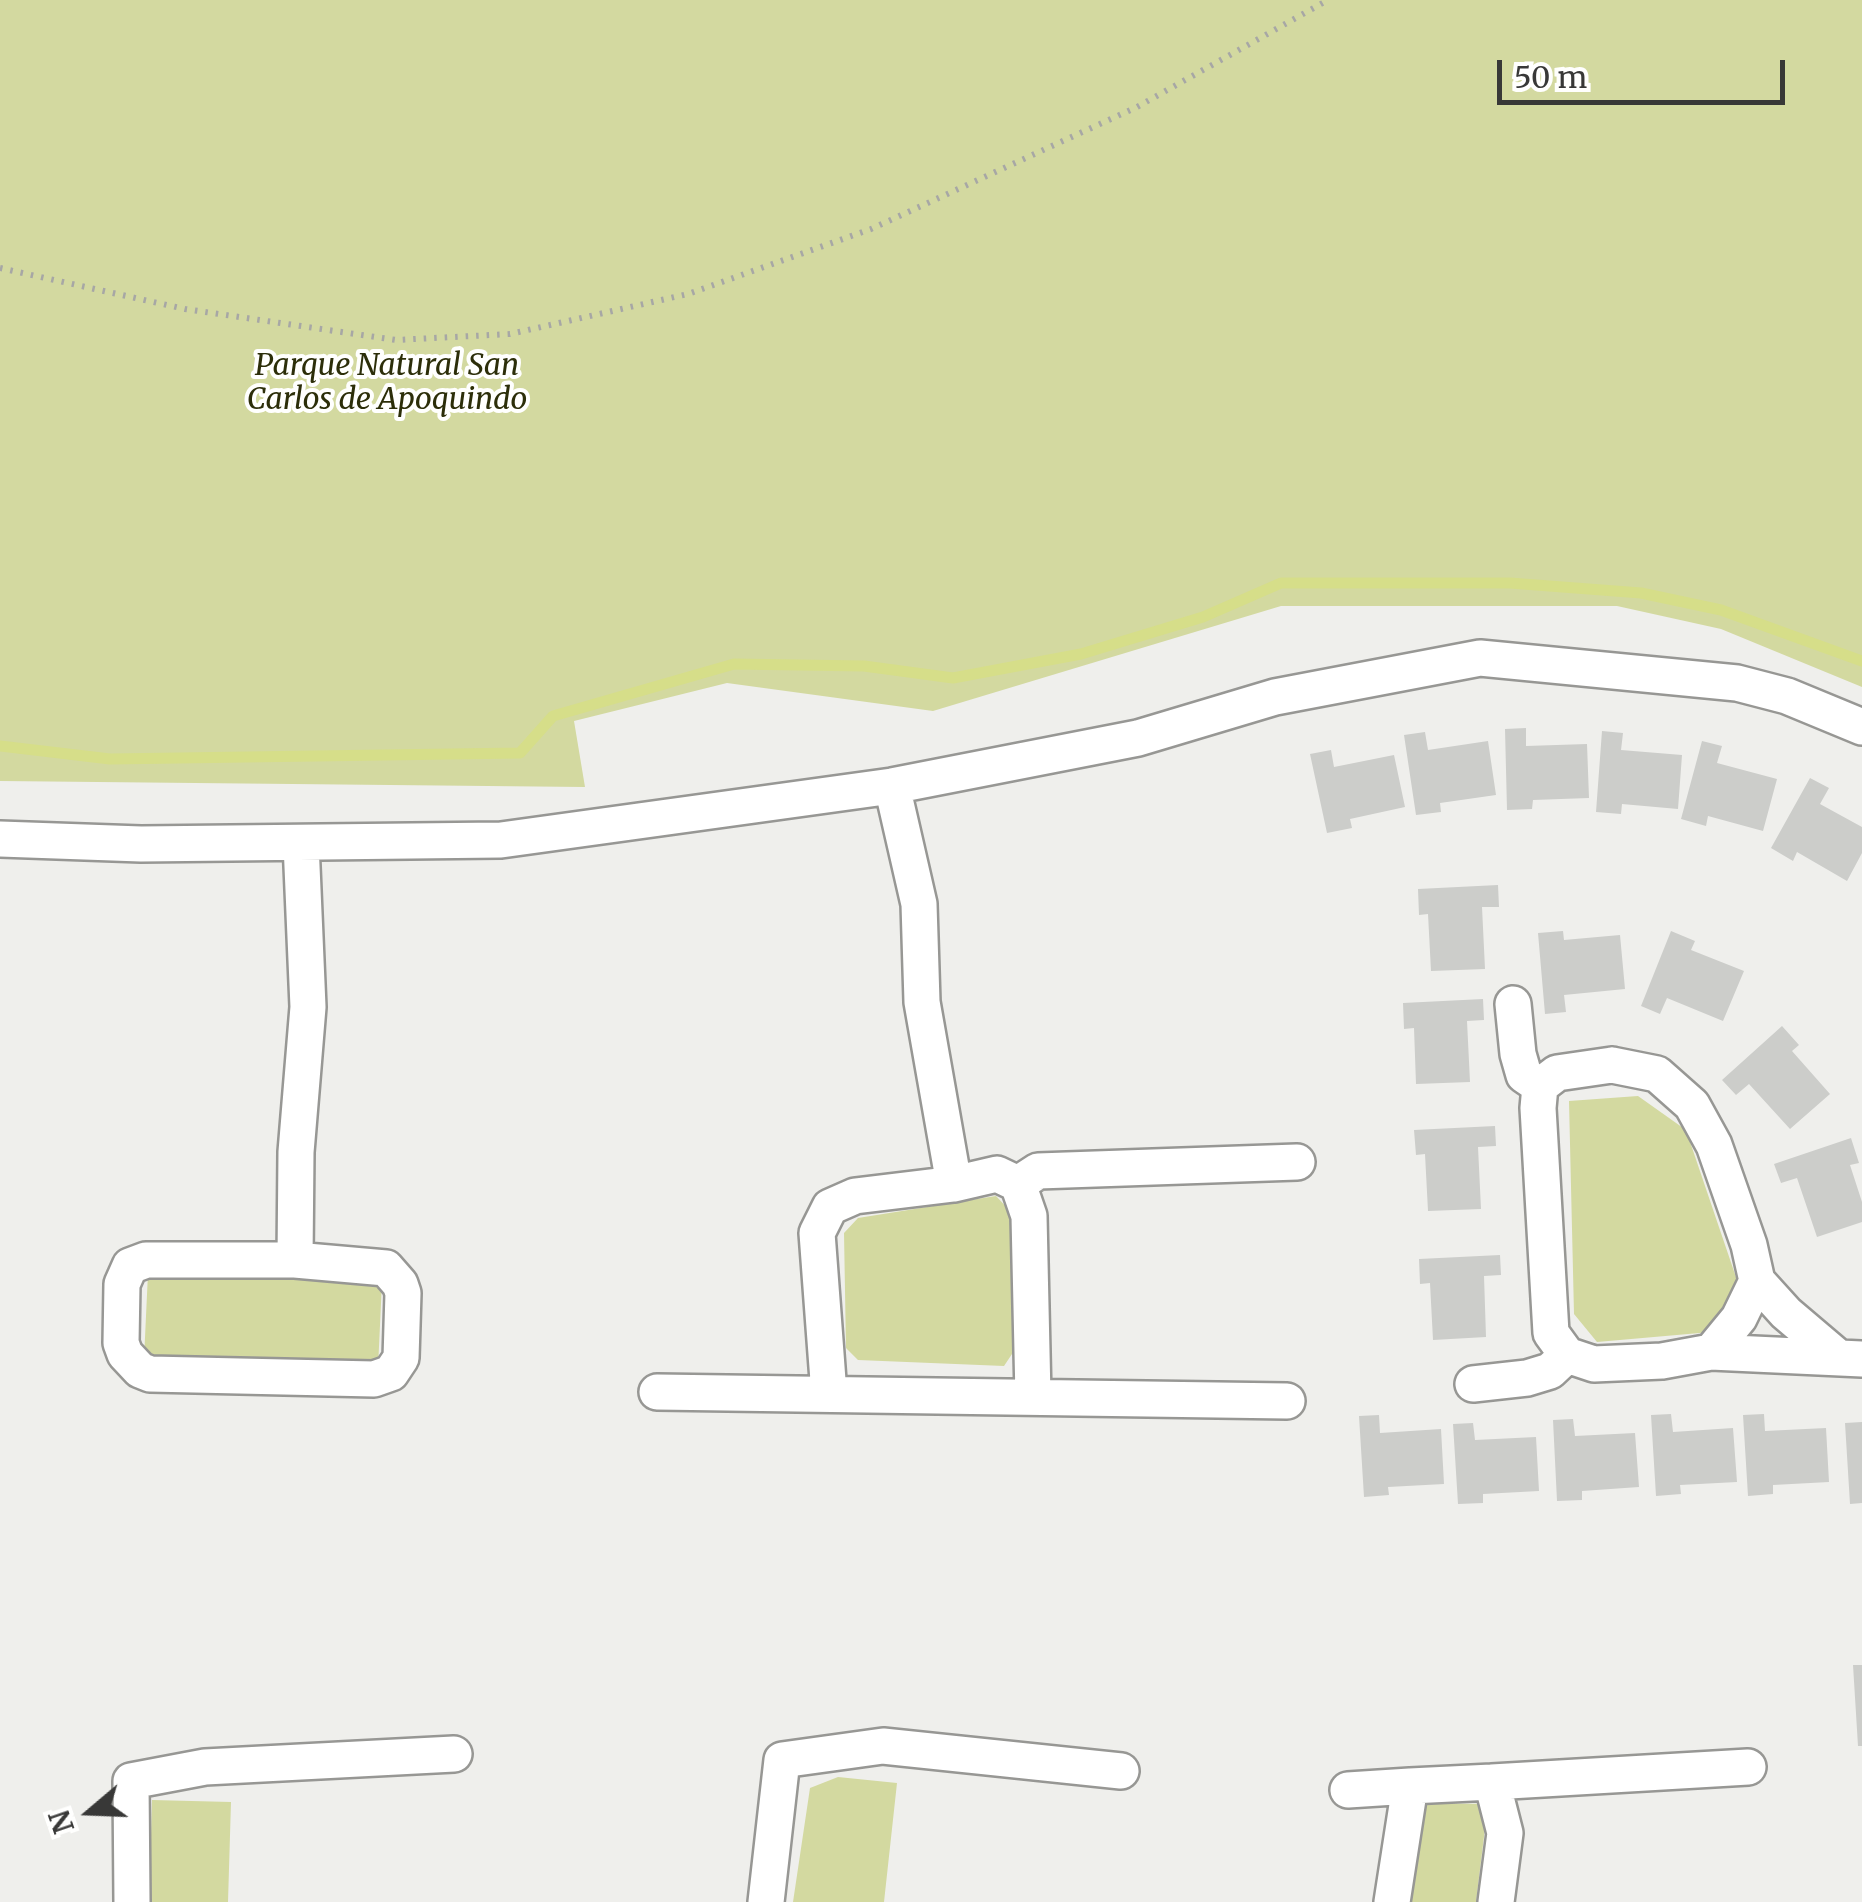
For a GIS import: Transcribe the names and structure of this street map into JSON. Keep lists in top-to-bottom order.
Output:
{
  "parks": ["Parque Natural San Carlos de Apoquindo"],
  "scale_bar": "50 m",
  "north": "left"
}
